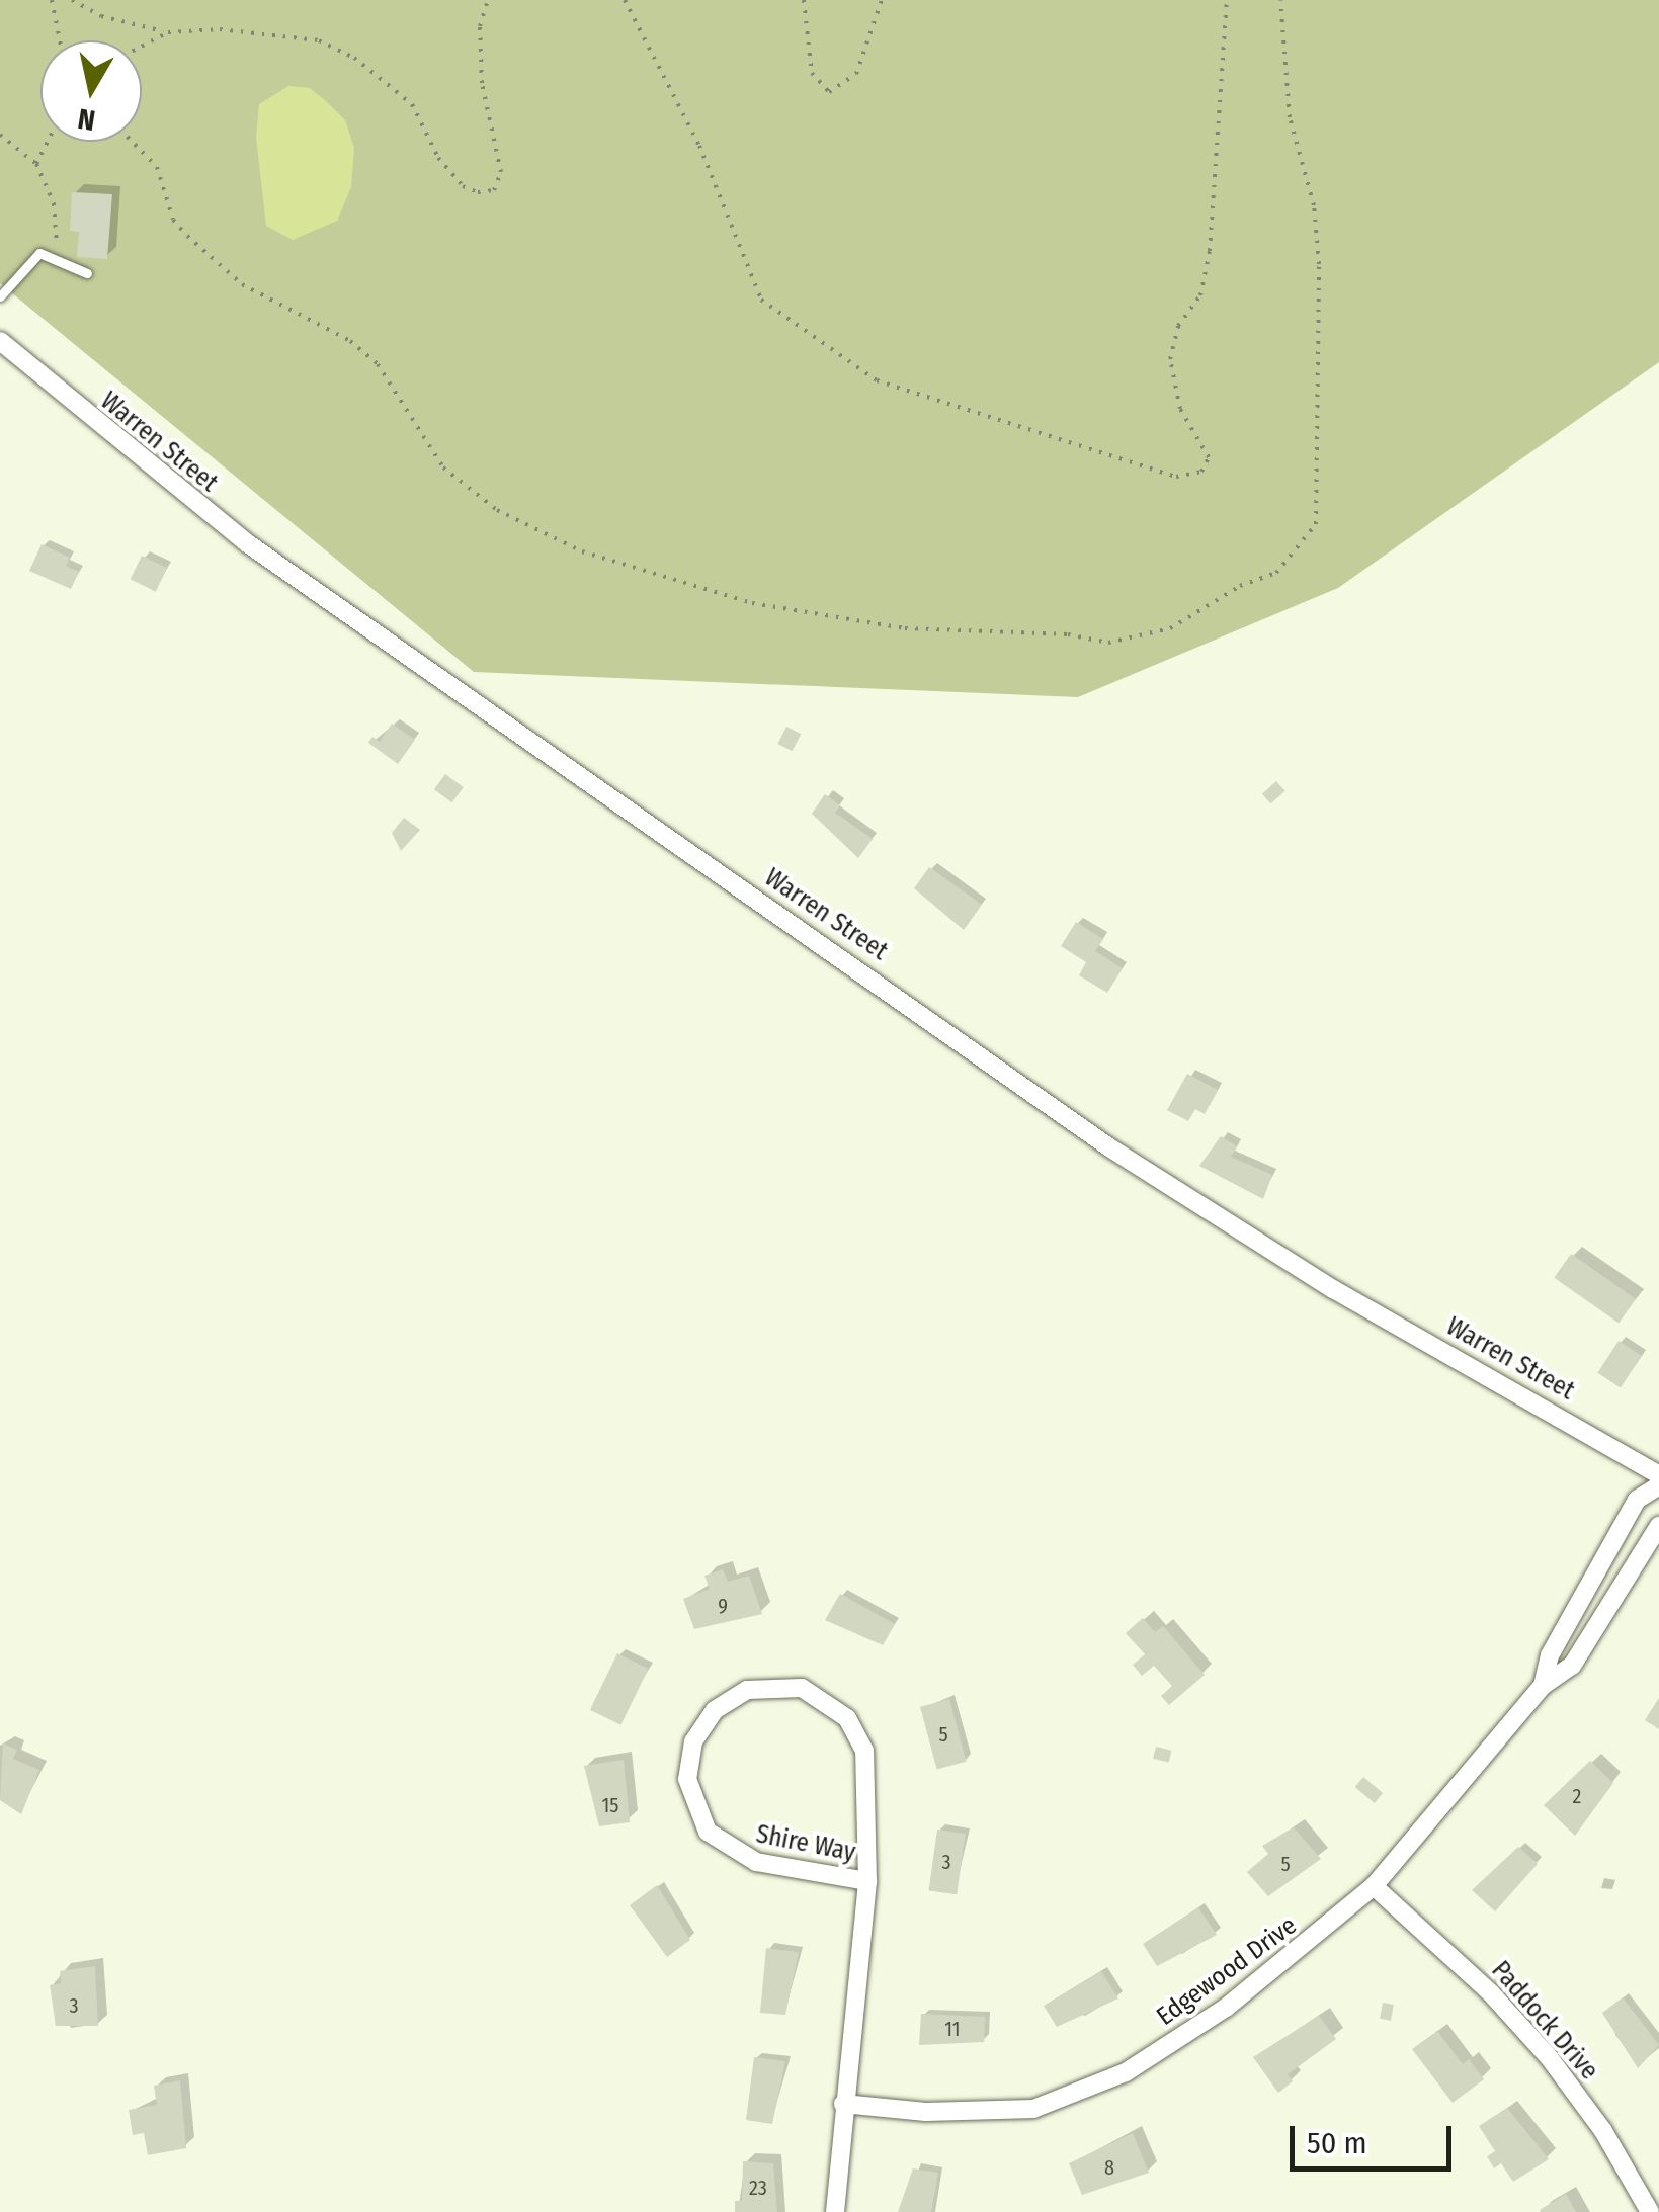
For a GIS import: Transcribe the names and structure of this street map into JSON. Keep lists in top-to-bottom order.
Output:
{
  "streets": {
    "street": [
      "Warren Street",
      "Shire Way",
      "Edgewood Drive",
      "Paddock Drive"
    ]
  },
  "crossings": [
    ["Shire Way", "Edgewood Drive"],
    ["Edgewood Drive", "Paddock Drive"]
  ],
  "house_numbers": [
    "9",
    "5",
    "2",
    "15",
    "3",
    "5",
    "3",
    "11",
    "8",
    "23"
  ],
  "scale_bar": "50 m",
  "north": "bottom"
}
